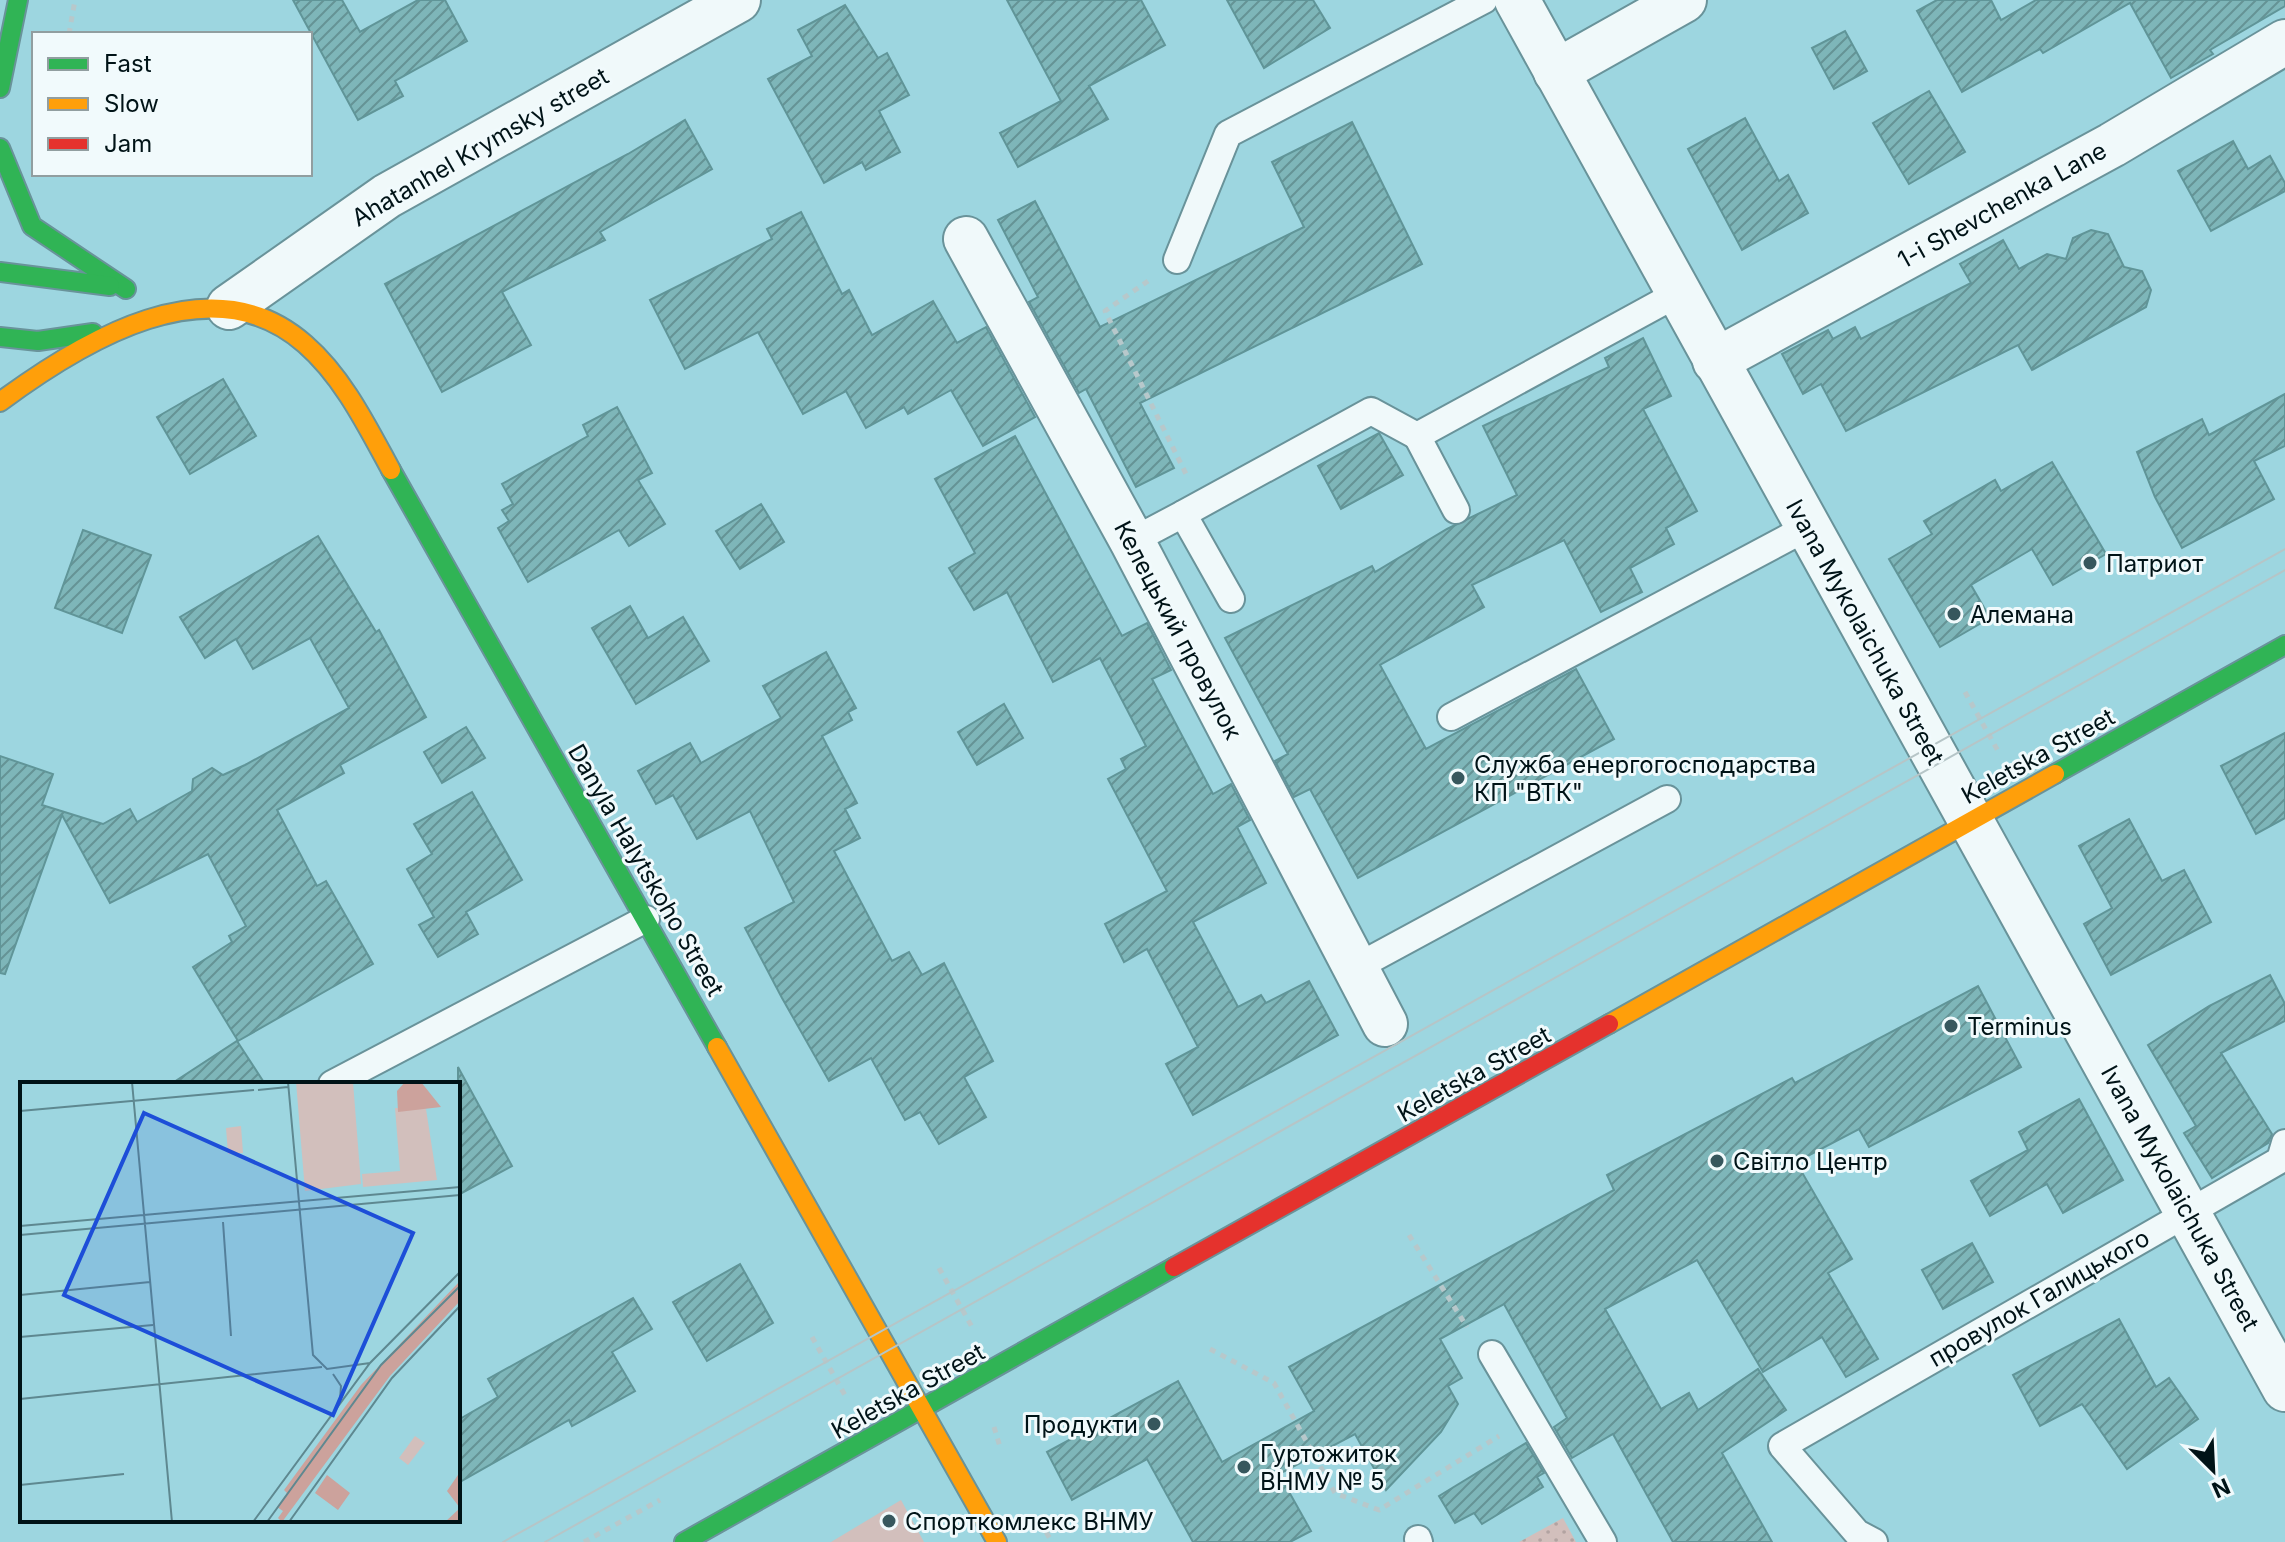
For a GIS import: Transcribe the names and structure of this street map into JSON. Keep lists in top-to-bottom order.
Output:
{
  "streets": {
    "main road": ["Keletska Street", "Danyla Halytskoho Street"],
    "street": [
      "Ahatanhel Krymsky street",
      "1-i Shevchenka Lane",
      "Келецький провулок",
      "Ivana Mykolaichuka Street"
    ],
    "lane": ["провулок Галицького"]
  },
  "crossings": [
    ["Ahatanhel Krymsky street", "Danyla Halytskoho Street"],
    ["1-i Shevchenka Lane", "Ivana Mykolaichuka Street"],
    ["Ivana Mykolaichuka Street", "Keletska Street"],
    ["Ivana Mykolaichuka Street", "провулок Галицького"],
    ["Keletska Street", "Danyla Halytskoho Street"]
  ],
  "places": [
    "Патриот",
    "Алемана",
    "Служба енергогосподарства КП \"ВТК\"",
    "Terminus",
    "Світло Центр",
    "Продукти",
    "Гуртожиток ВНМУ № 5",
    "Спорткомлекс ВНМУ"
  ],
  "legend": ["Fast", "Slow", "Jam"],
  "north": "bottom right"
}
